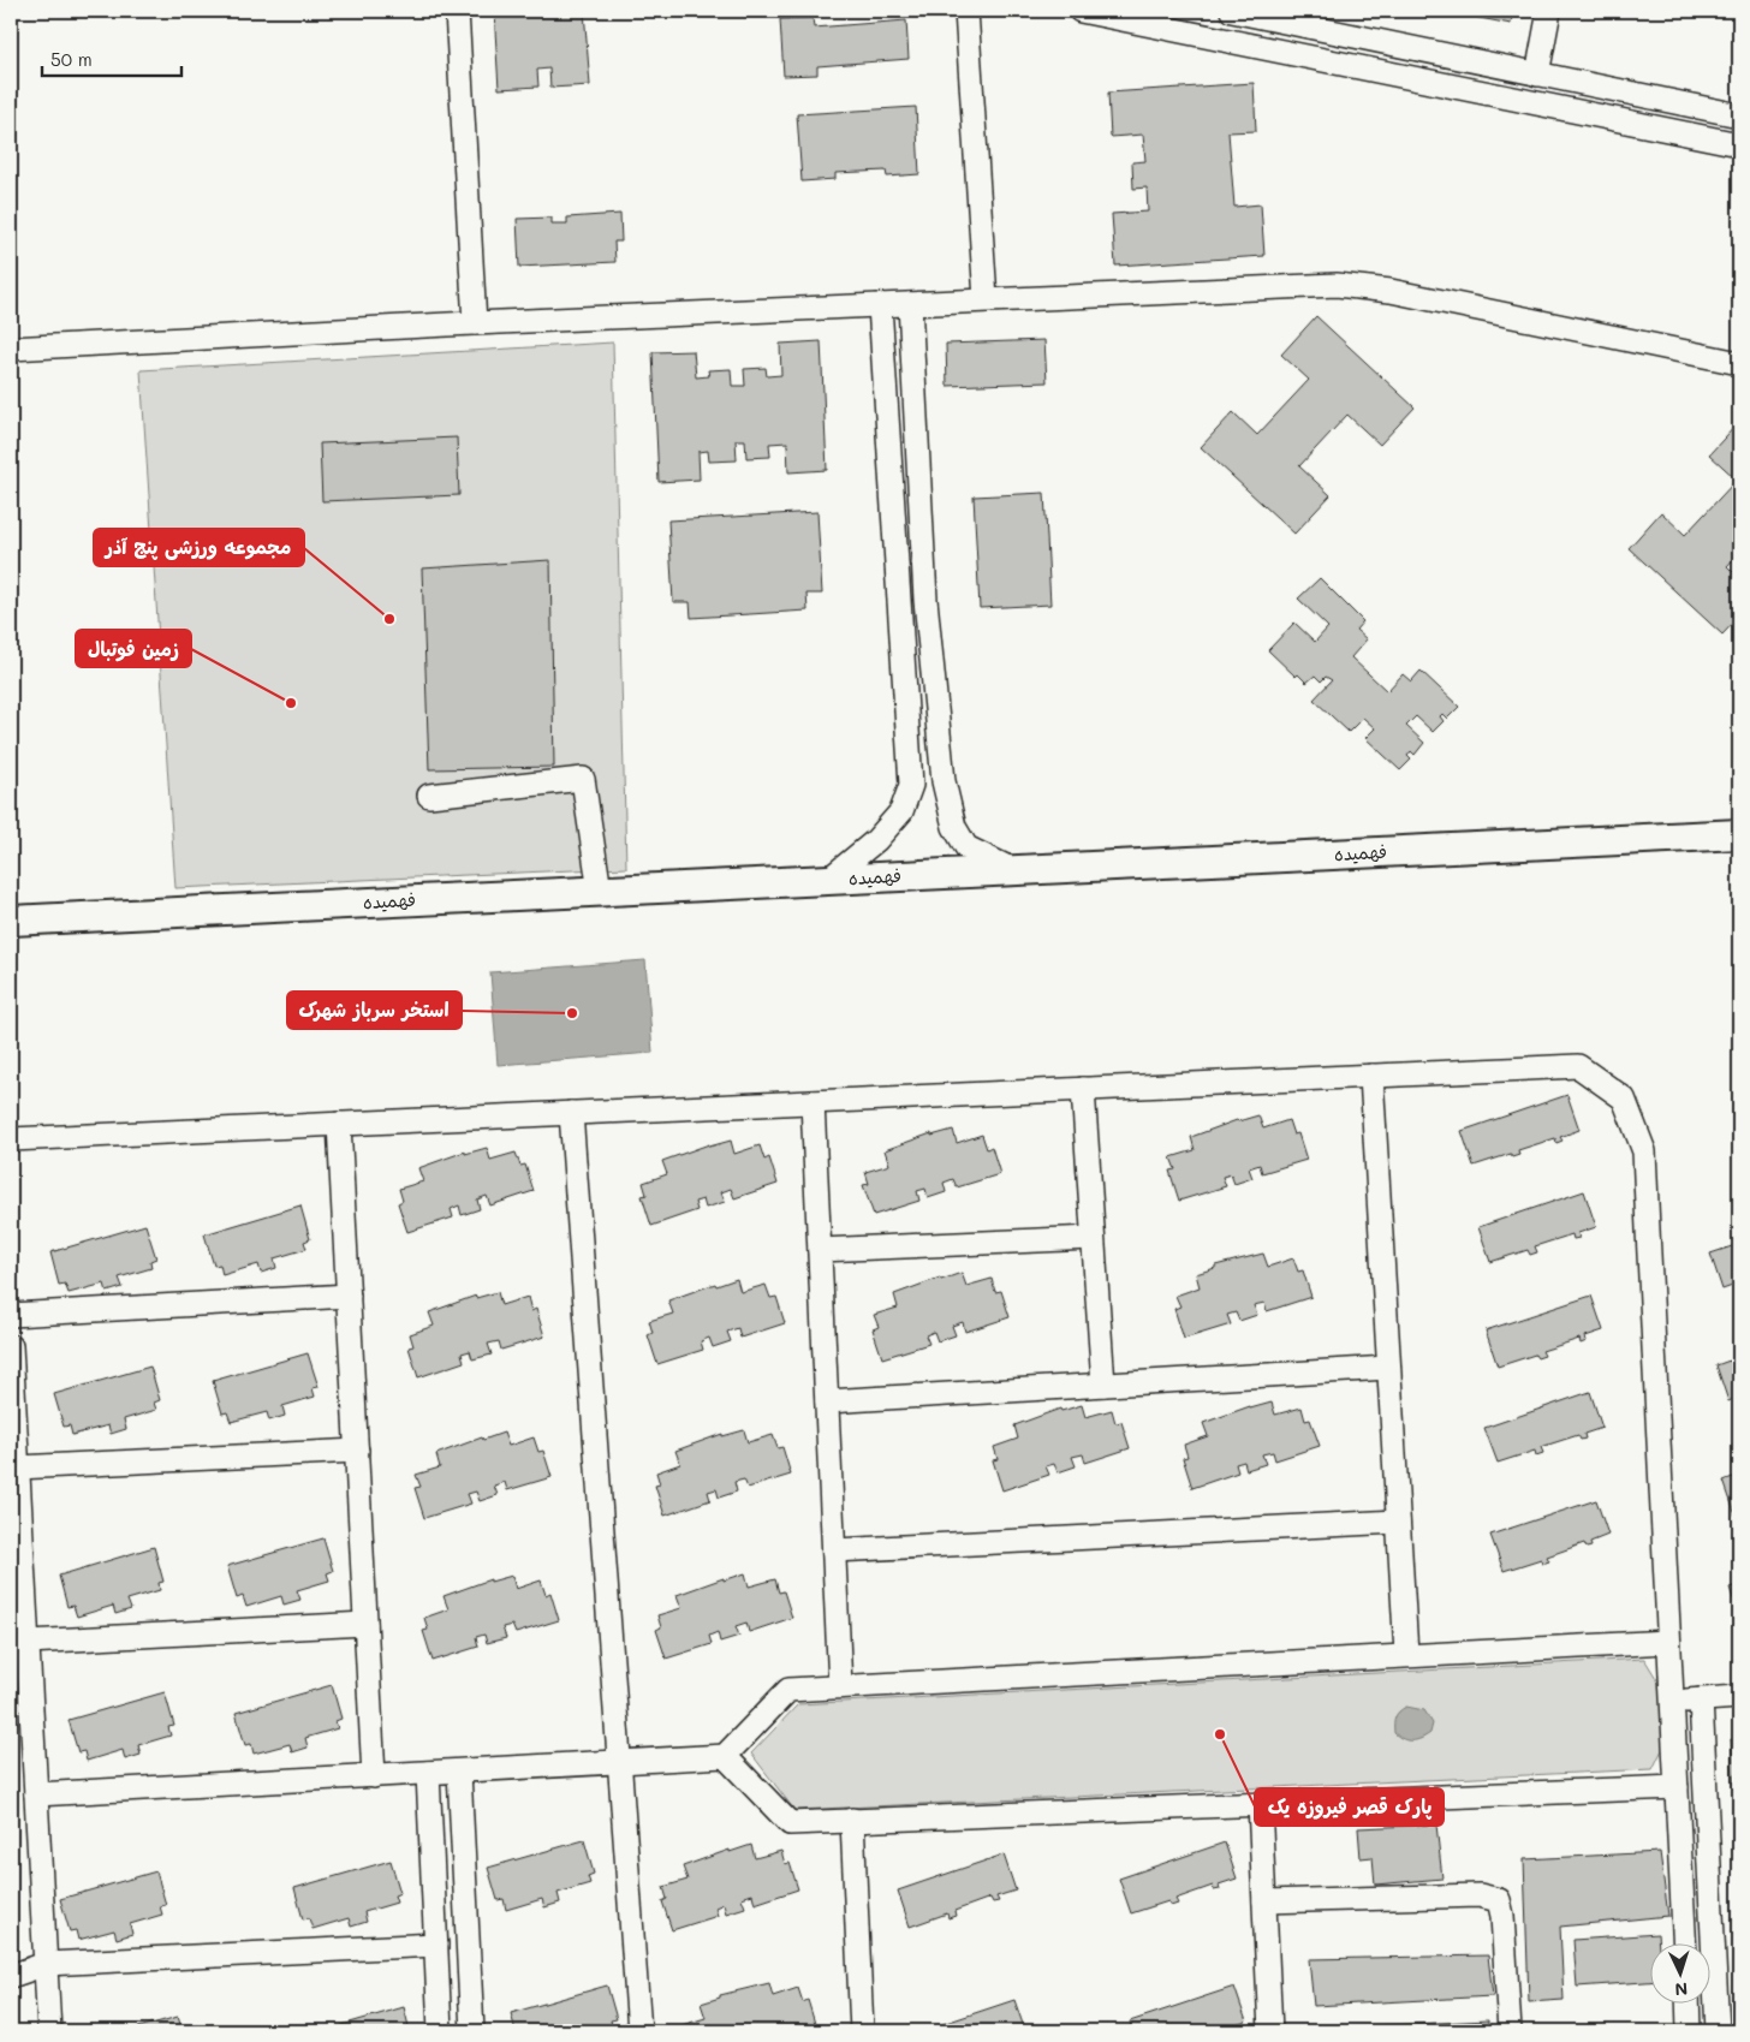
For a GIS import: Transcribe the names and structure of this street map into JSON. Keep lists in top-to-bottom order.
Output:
{
  "streets": {
    "main road": ["فهمیده"]
  },
  "places": [
    "مجموعه ورزشی پنج آذر",
    "زمین فوتبال",
    "استخر سرباز شهرک",
    "پارک قصر فیروزه یک"
  ],
  "scale_bar": "50 m",
  "north": "bottom"
}
